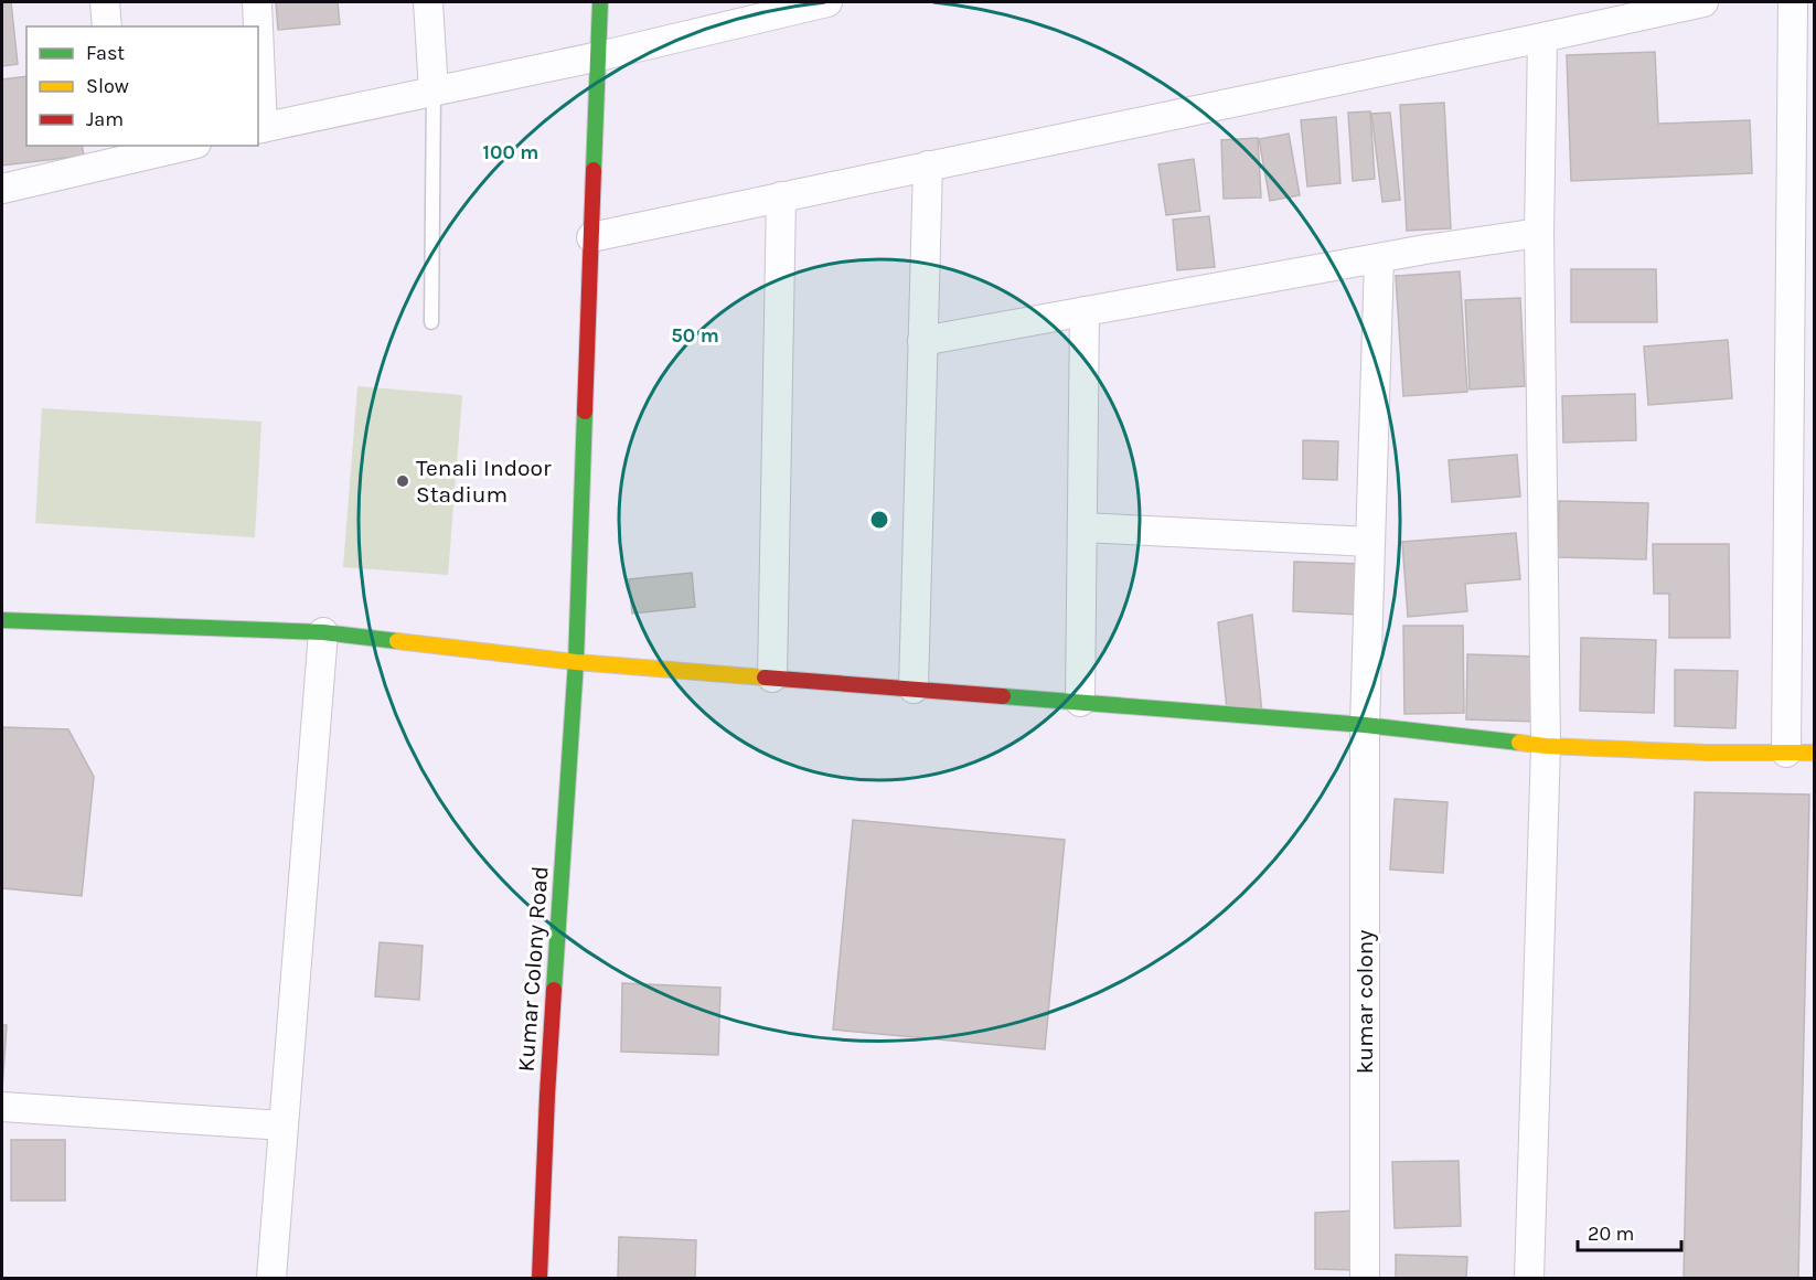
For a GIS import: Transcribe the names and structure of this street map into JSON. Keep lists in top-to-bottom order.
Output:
{
  "streets": {
    "street": ["Kumar Colony Road", "kumar colony"]
  },
  "places": ["Tenali Indoor Stadium"],
  "legend": ["Fast", "Slow", "Jam"],
  "scale_bar": "20 m",
  "rings": ["100 m", "50 m"]
}
